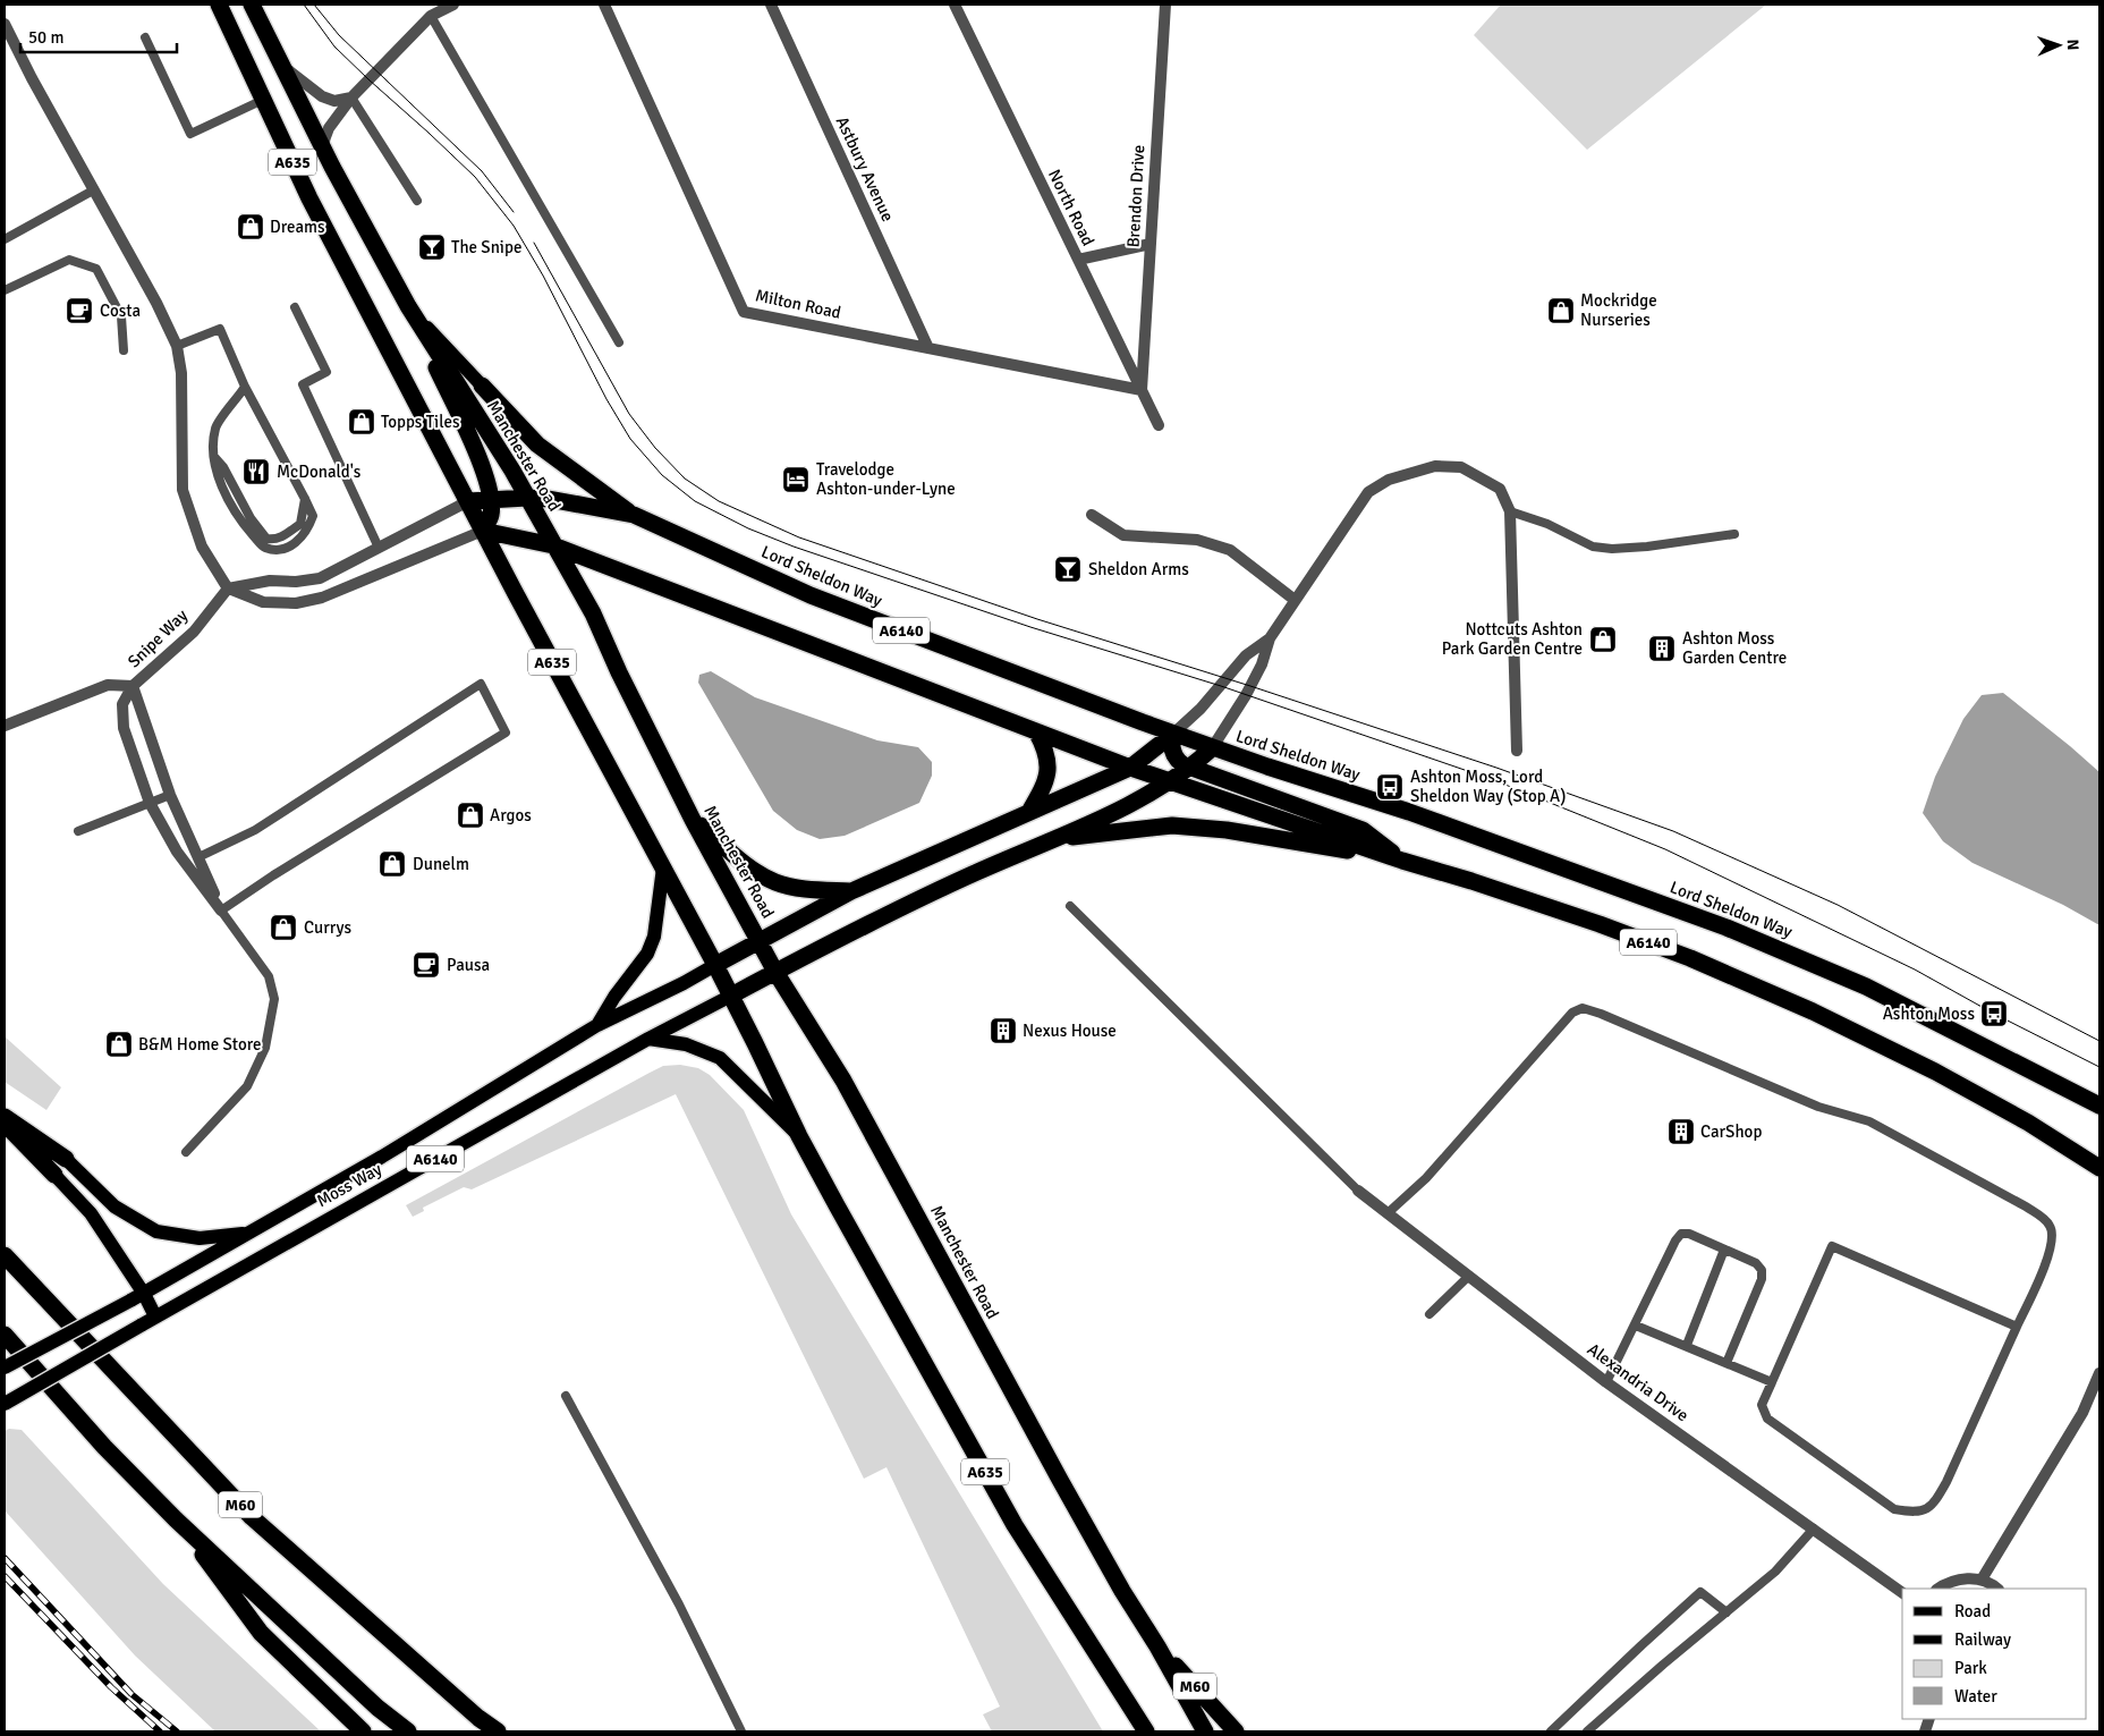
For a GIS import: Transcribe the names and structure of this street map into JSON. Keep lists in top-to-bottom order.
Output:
{
  "streets": {
    "highway": [
      "A635",
      "Manchester Road",
      "Lord Sheldon Way",
      "A6140",
      "Moss Way",
      "M60"
    ],
    "street": [
      "Astbury Avenue",
      "Brendon Drive",
      "North Road",
      "Milton Road",
      "Snipe Way",
      "Alexandria Drive"
    ]
  },
  "crossings": [
    ["A635", "Lord Sheldon Way"],
    ["A635", "A6140"],
    ["A635", "Moss Way"],
    ["Astbury Avenue", "Milton Road"],
    ["Brendon Drive", "North Road"],
    ["Brendon Drive", "Milton Road"],
    ["North Road", "Milton Road"],
    ["Manchester Road", "Lord Sheldon Way"],
    ["Manchester Road", "A6140"],
    ["Manchester Road", "Moss Way"],
    ["Manchester Road", "M60"],
    ["Lord Sheldon Way", "A6140"],
    ["A6140", "Moss Way"]
  ],
  "places": {
    "shop": [
      "Dreams",
      "Mockridge Nurseries",
      "Topps Tiles",
      "Nottcuts Ashton Park Garden Centre",
      "Argos",
      "Dunelm",
      "Currys",
      "B&M Home Store"
    ],
    "bar": ["The Snipe", "Sheldon Arms"],
    "cafe": ["Costa", "Pausa"],
    "restaurant": ["McDonald's"],
    "hotel": ["Travelodge Ashton-under-Lyne"],
    "building": ["Ashton Moss Garden Centre", "Nexus House", "CarShop"],
    "bus stop": ["Ashton Moss, Lord Sheldon Way (Stop A)", "Ashton Moss"]
  },
  "legend": [
    "Road",
    "Railway",
    "Park",
    "Water"
  ],
  "scale_bar": "50 m",
  "north": "right"
}
